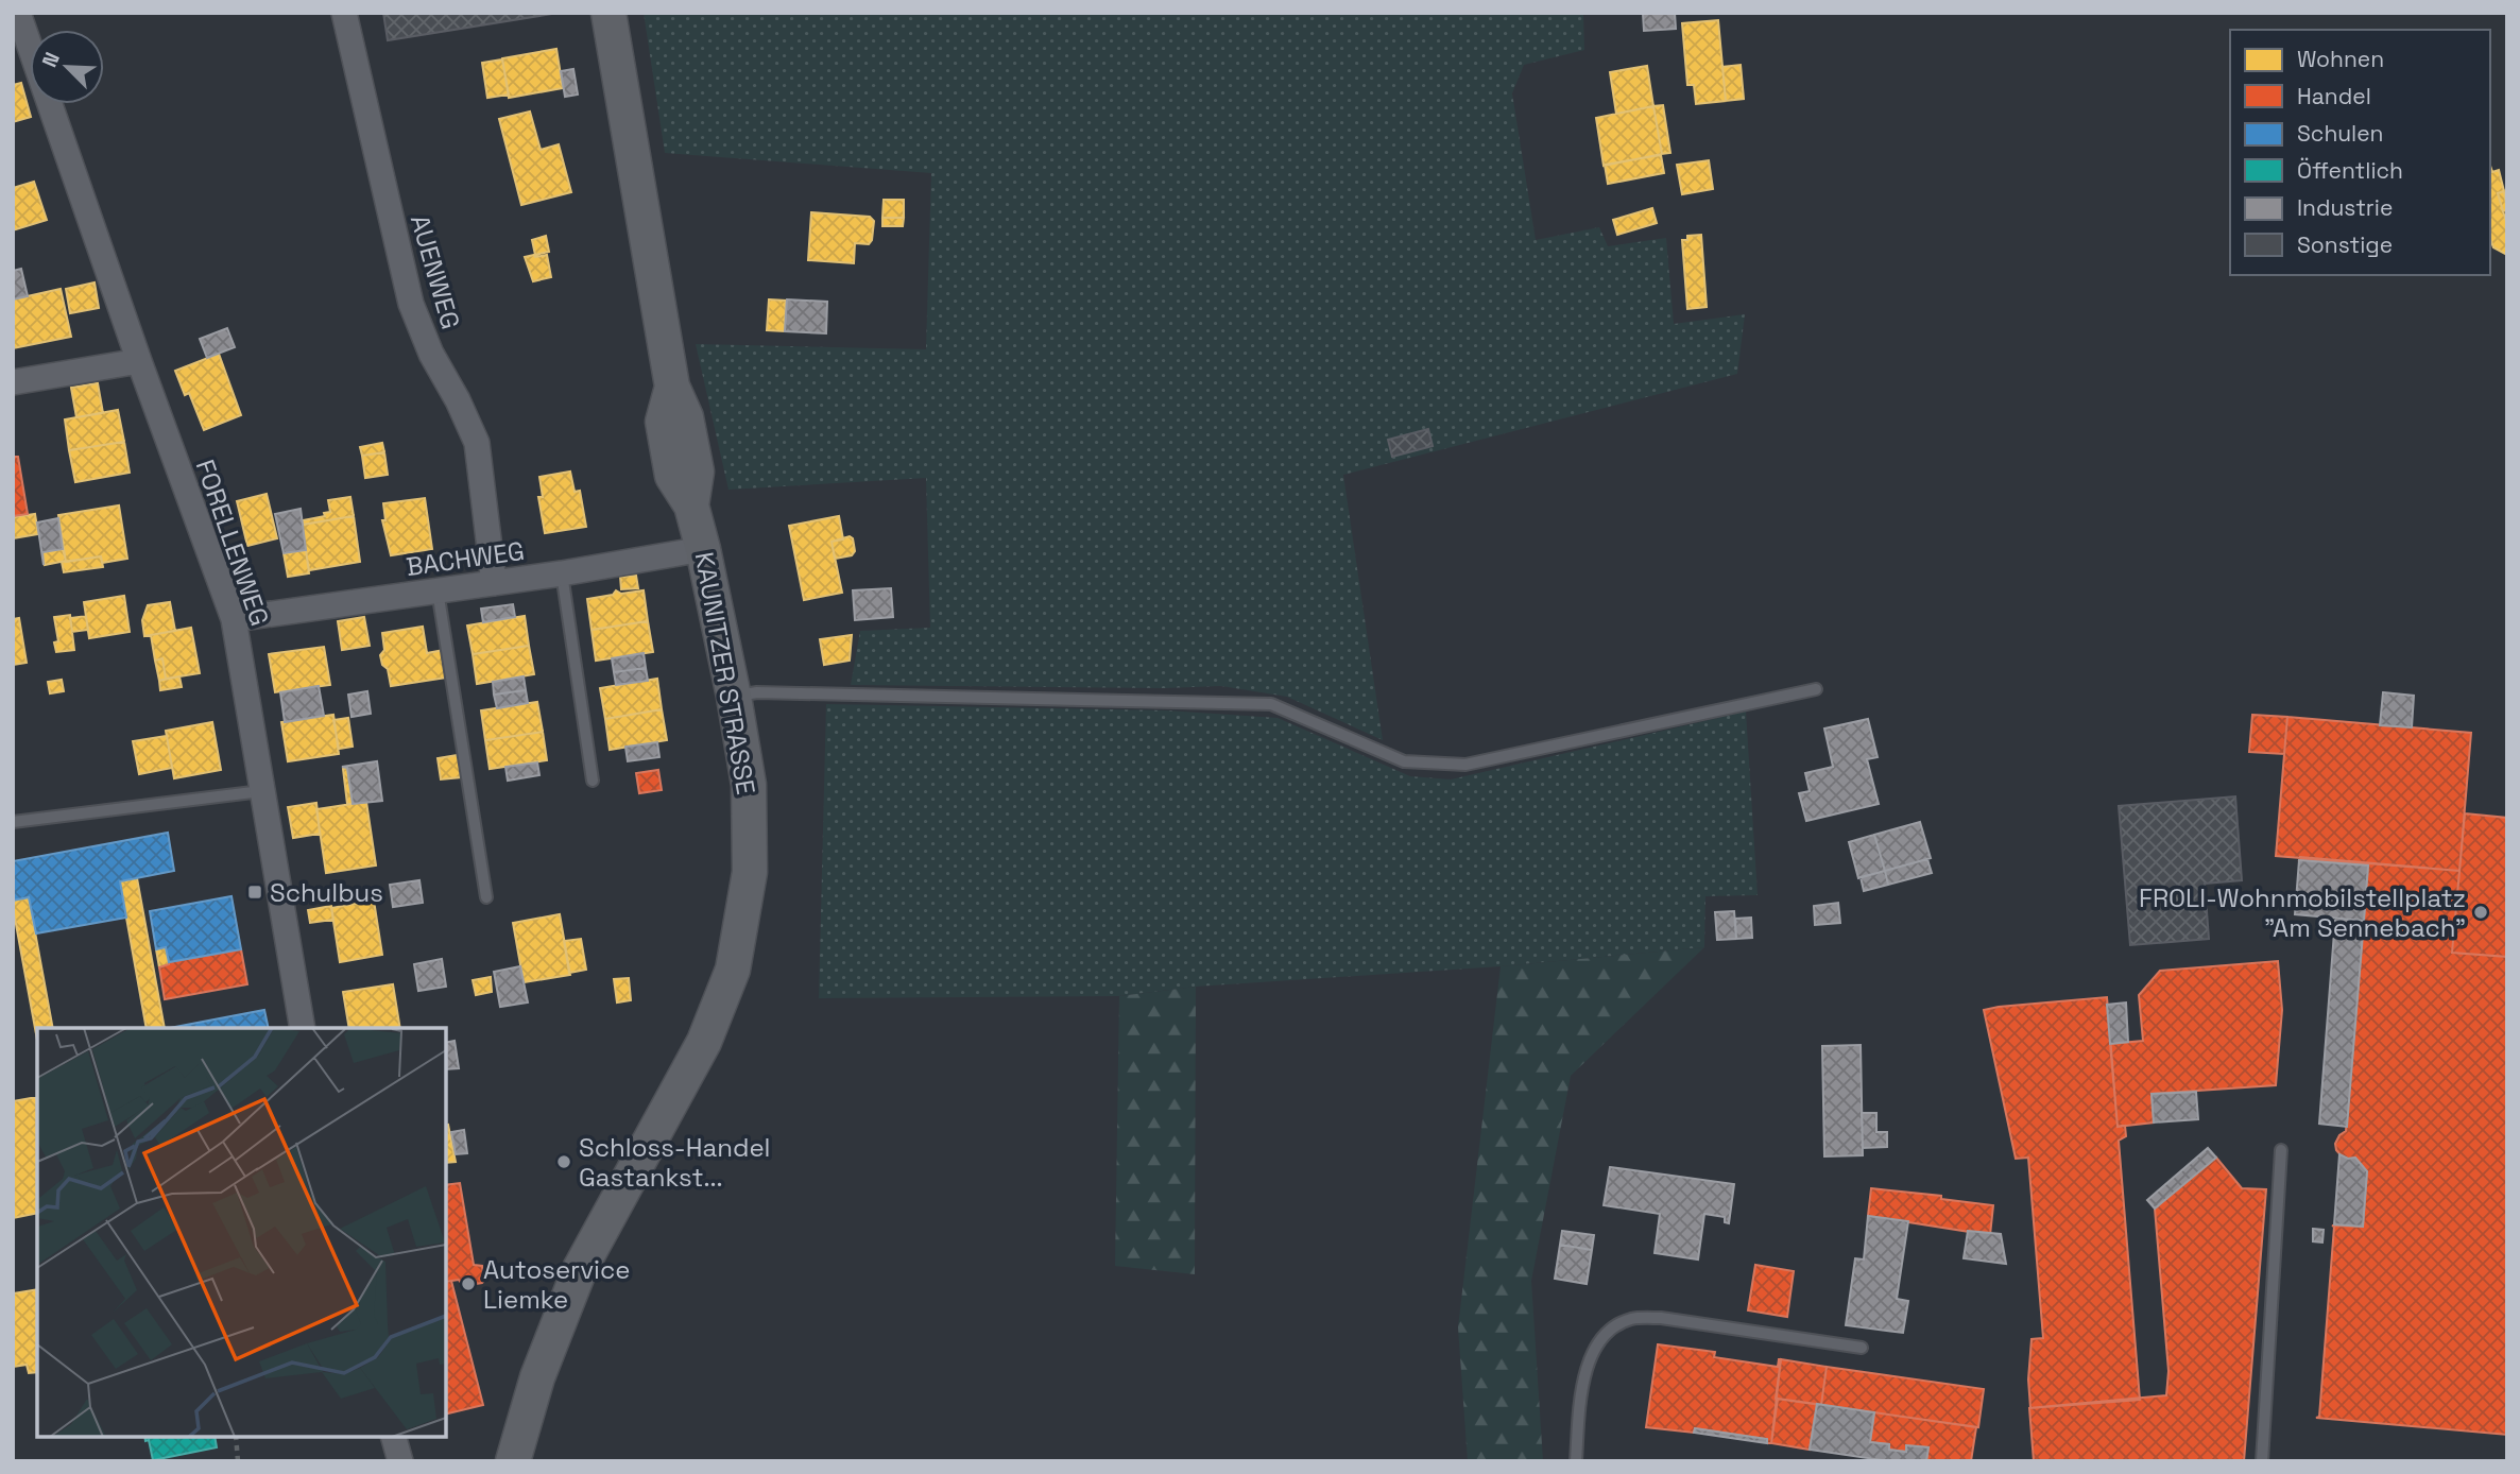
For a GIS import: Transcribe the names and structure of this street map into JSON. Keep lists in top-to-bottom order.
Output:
{
  "streets": {
    "street": [
      "AUENWEG",
      "FORELLENWEG",
      "BACHWEG",
      "KAUNITZER STRASSE"
    ]
  },
  "crossings": [
    ["AUENWEG", "BACHWEG"],
    ["FORELLENWEG", "BACHWEG"],
    ["BACHWEG", "KAUNITZER STRASSE"]
  ],
  "places": {
    "transit": ["Schulbus"],
    "other": ["FROLI-Wohnmobilstellplatz \"Am Sennebach\"", "Schloss-Handel Gastankst...", "Autoservice Liemke"]
  },
  "legend": [
    "Wohnen",
    "Handel",
    "Schulen",
    "Öffentlich",
    "Industrie",
    "Sonstige"
  ],
  "north": "top left"
}
